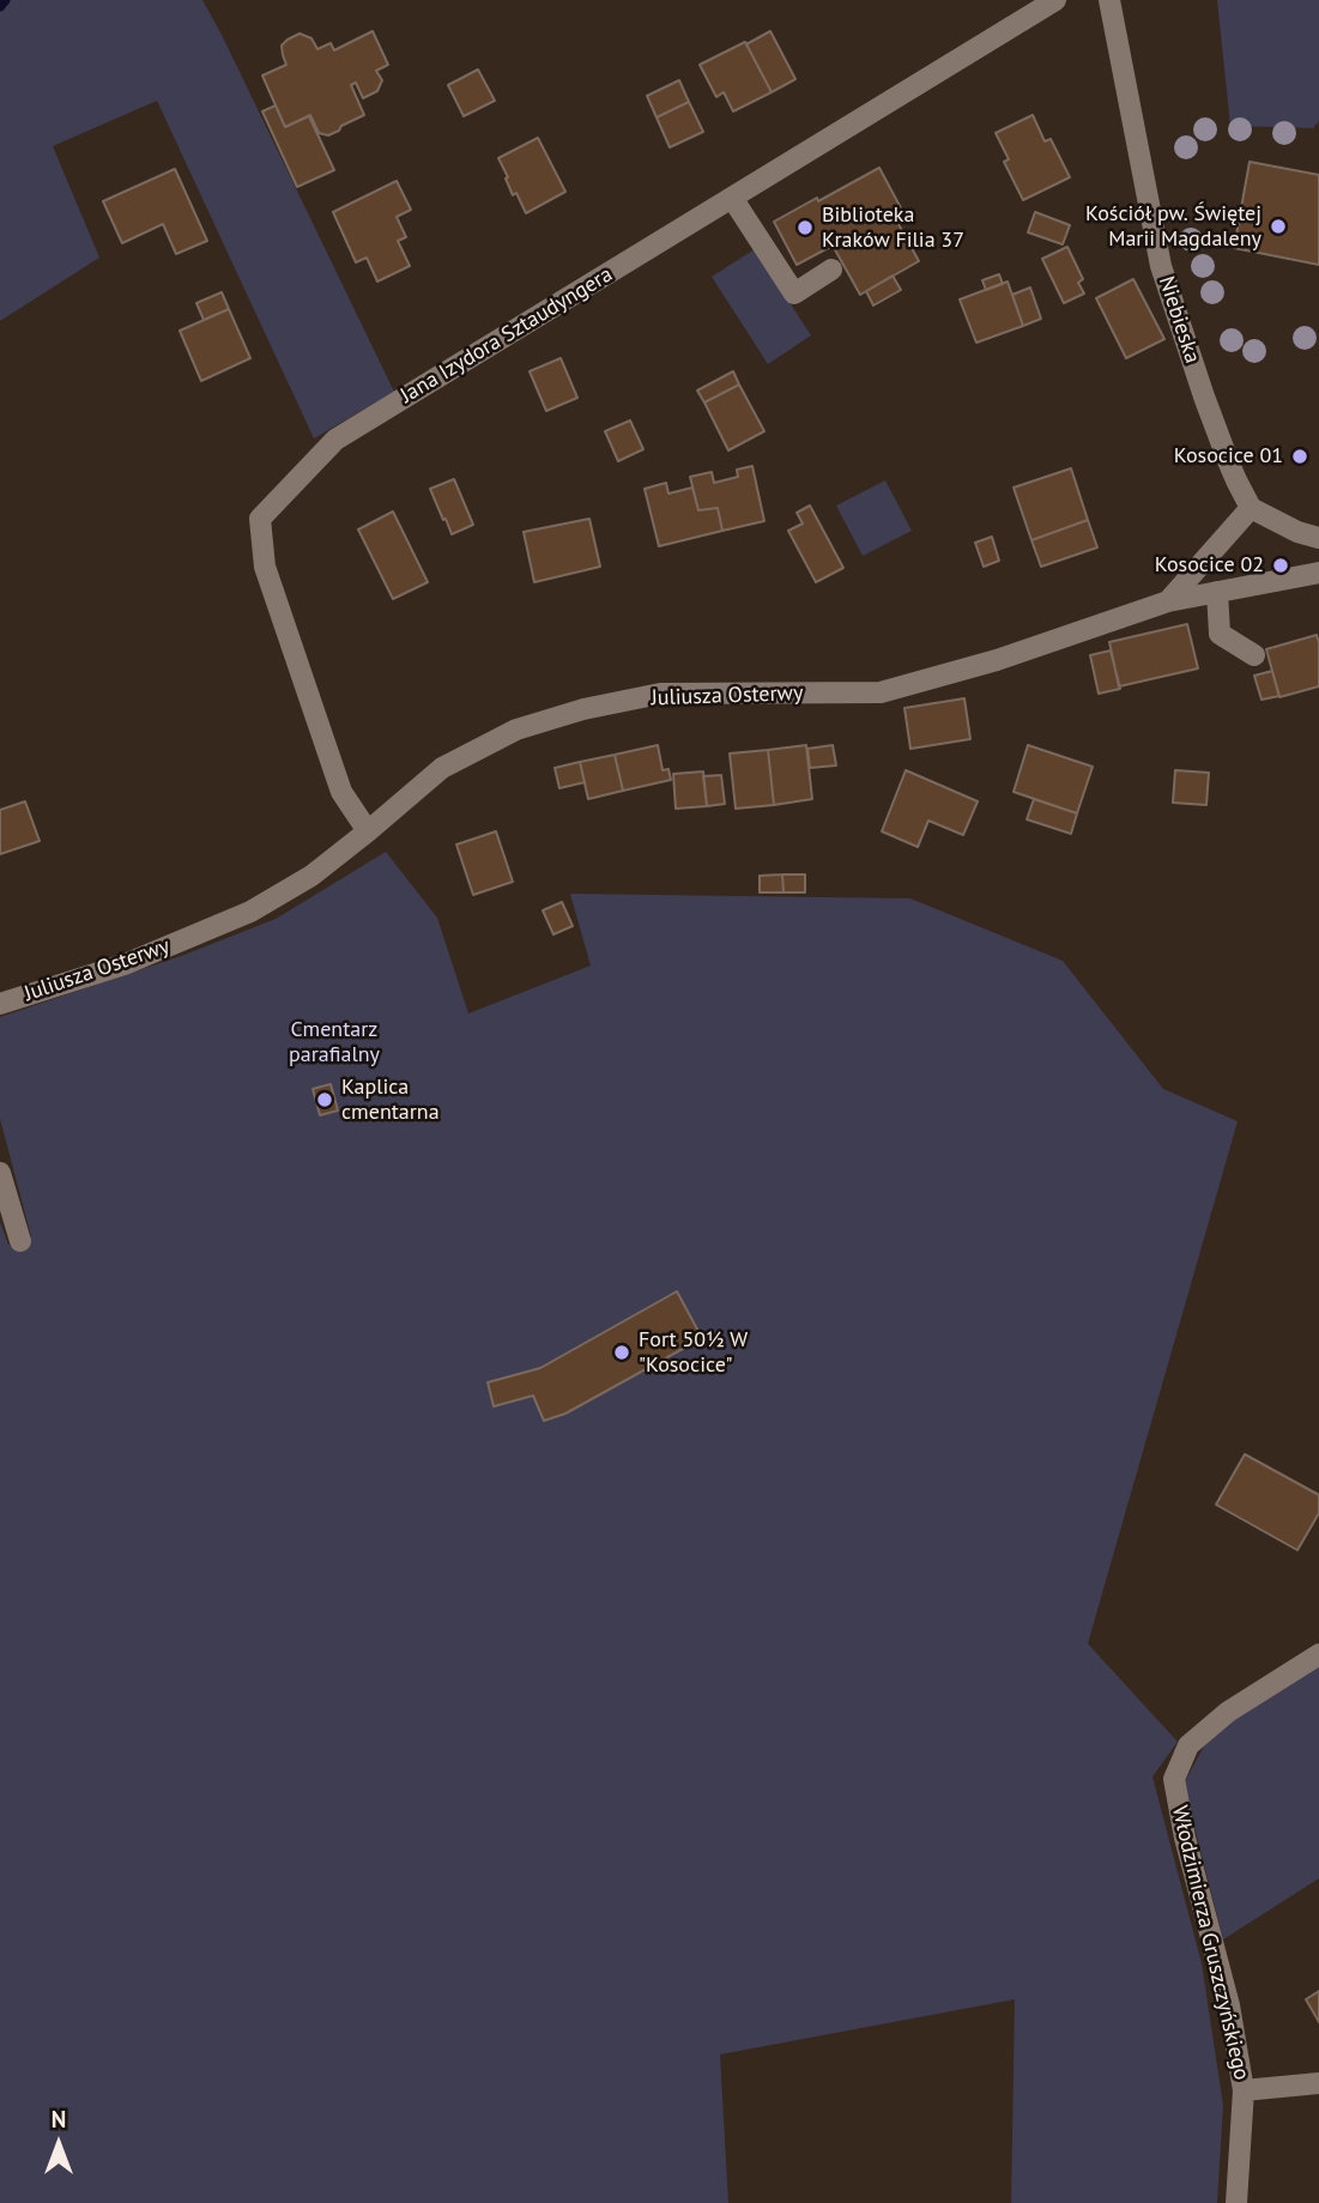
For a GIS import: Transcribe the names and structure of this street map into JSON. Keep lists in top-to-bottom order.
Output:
{
  "streets": {
    "street": [
      "Niebieska",
      "Jana Izydora Sztaudyngera",
      "Juliusza Osterwy",
      "Włodzimierza Gruszczyńskiego"
    ]
  },
  "crossings": [
    ["Niebieska", "Juliusza Osterwy"],
    ["Jana Izydora Sztaudyngera", "Juliusza Osterwy"]
  ],
  "parks": ["Cmentarz parafialny"],
  "places": [
    "Kościół pw. Świętej Marii Magdaleny",
    "Biblioteka Kraków Filia 37",
    "Kosocice 01",
    "Kosocice 02",
    "Kaplica cmentarna",
    "Fort 50½ W \"Kosocice\""
  ],
  "north": "top"
}
